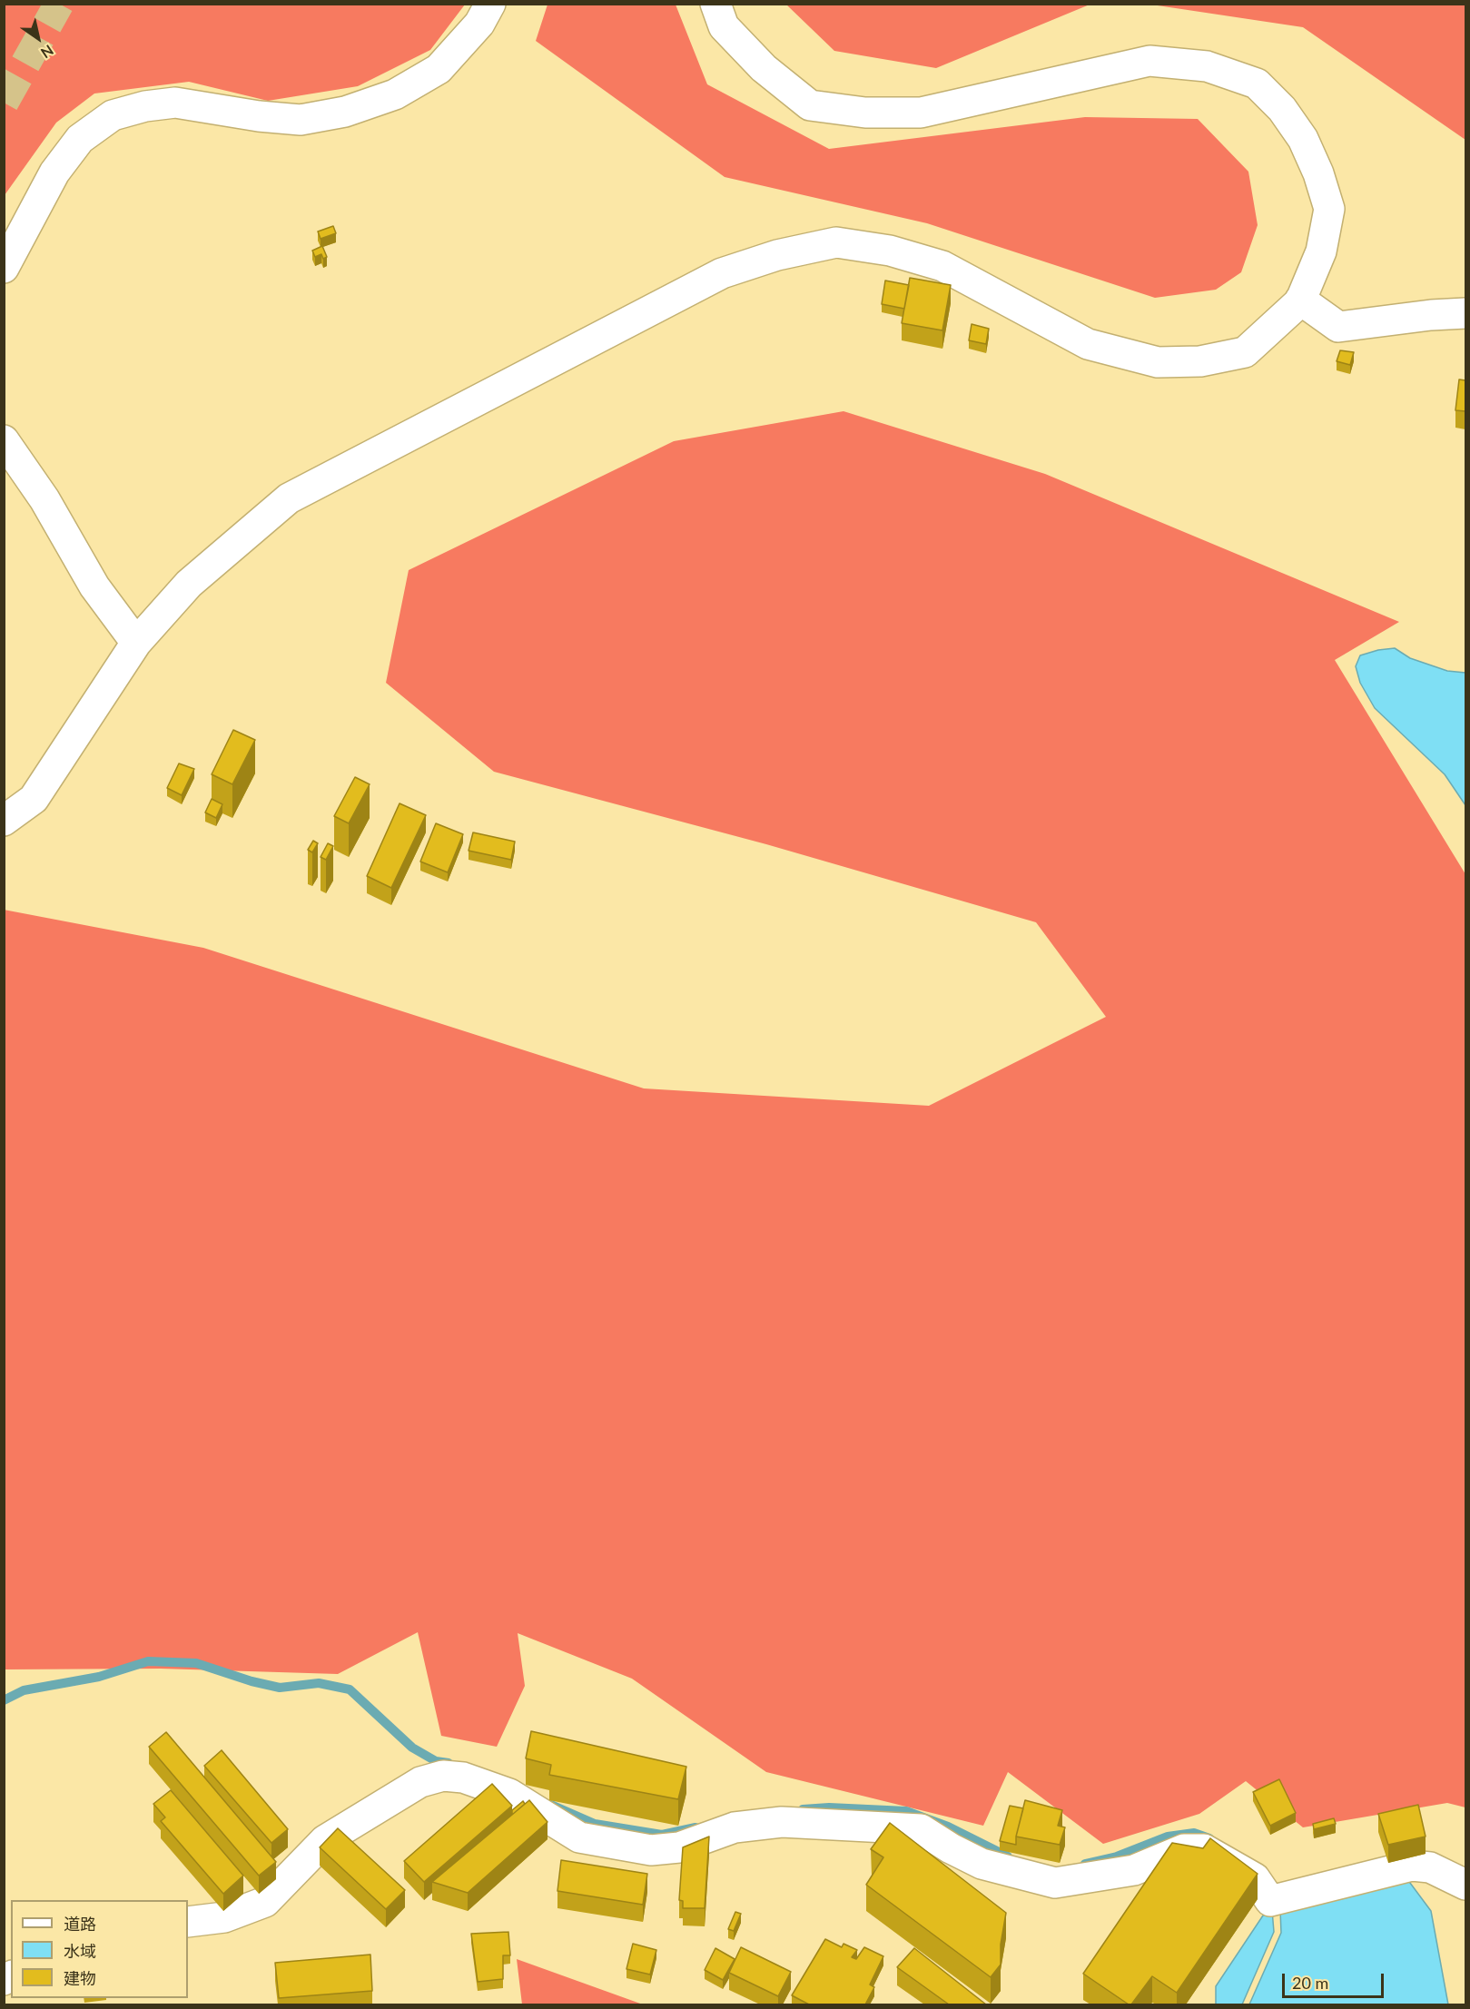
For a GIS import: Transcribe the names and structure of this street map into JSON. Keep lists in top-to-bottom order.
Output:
{
  "legend": ["道路", "水域", "建物"],
  "scale_bar": "20 m",
  "north": "bottom right"
}
